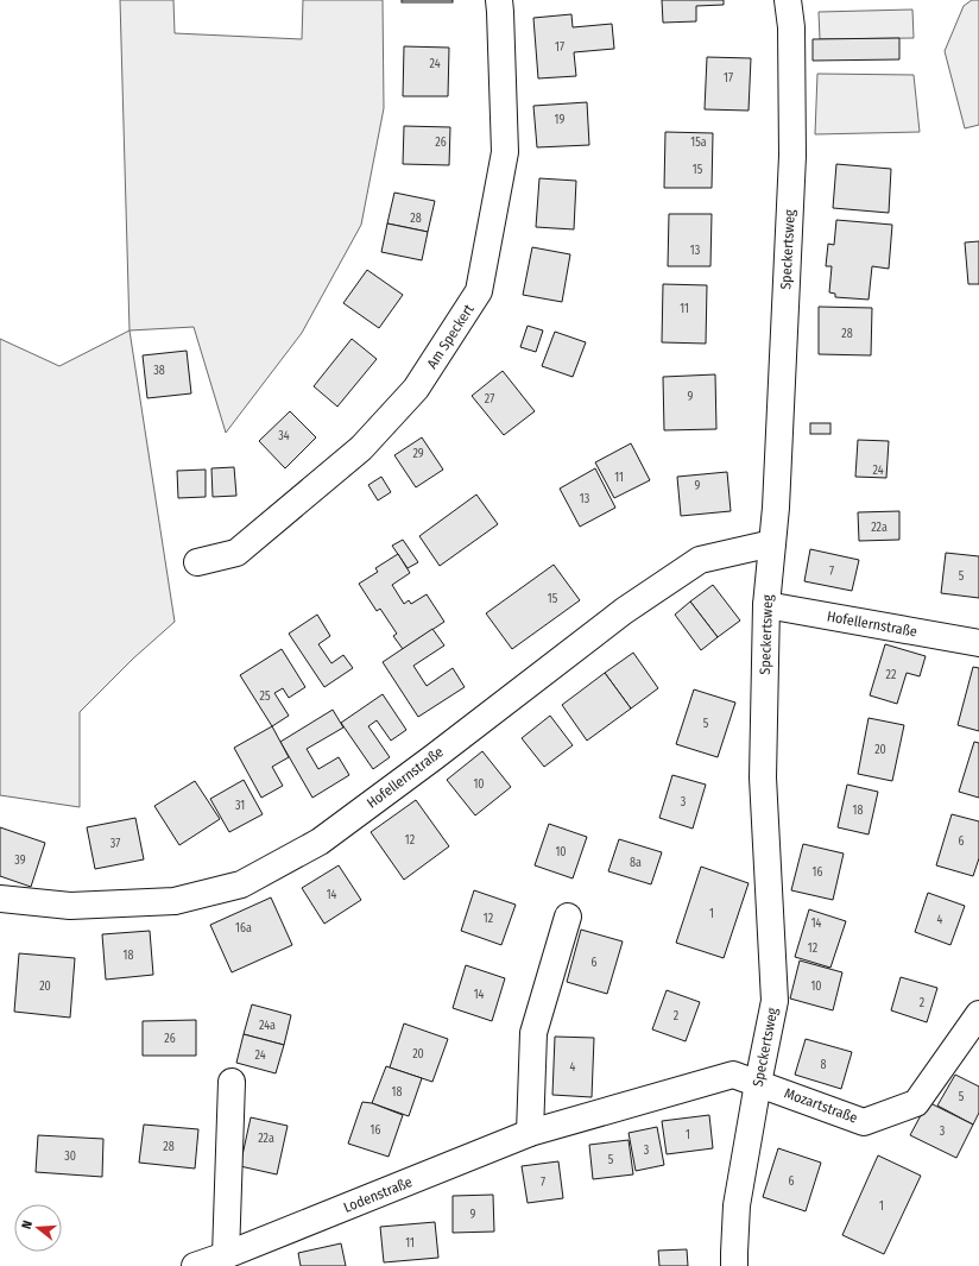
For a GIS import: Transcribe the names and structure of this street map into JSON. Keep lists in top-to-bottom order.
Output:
{
  "streets": {
    "street": [
      "Speckertsweg",
      "Am Speckert",
      "Hofellernstraße",
      "Mozartstraße",
      "Lodenstraße"
    ]
  },
  "crossings": [
    ["Speckertsweg", "Hofellernstraße"],
    ["Speckertsweg", "Mozartstraße"],
    ["Speckertsweg", "Lodenstraße"],
    ["Mozartstraße", "Lodenstraße"]
  ],
  "house_numbers": [
    "17",
    "24",
    "17",
    "19",
    "26",
    "15a",
    "15",
    "28",
    "13",
    "11",
    "28",
    "38",
    "9",
    "27",
    "34",
    "29",
    "24",
    "11",
    "9",
    "13",
    "22a",
    "7",
    "5",
    "15",
    "22",
    "25",
    "5",
    "20",
    "10",
    "3",
    "31",
    "18",
    "12",
    "6",
    "37",
    "10",
    "39",
    "8a",
    "16",
    "14",
    "1",
    "12",
    "4",
    "14",
    "16a",
    "12",
    "18",
    "6",
    "20",
    "10",
    "14",
    "2",
    "2",
    "24a",
    "26",
    "20",
    "24",
    "8",
    "4",
    "18",
    "5",
    "16",
    "3",
    "1",
    "22a",
    "28",
    "3",
    "30",
    "5",
    "6",
    "7",
    "1",
    "9",
    "11"
  ],
  "north": "left"
}
